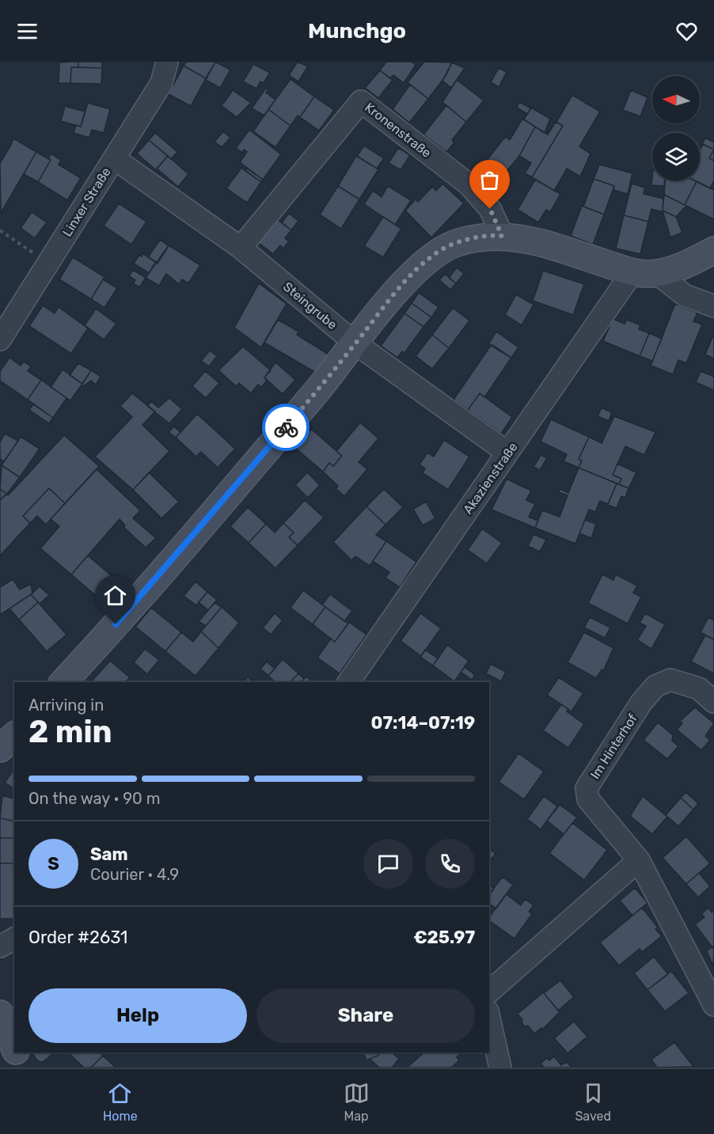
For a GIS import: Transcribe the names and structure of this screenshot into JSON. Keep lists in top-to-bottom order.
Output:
{
  "streets": {
    "street": [
      "Kronenstraße",
      "Linxer Straße",
      "Steingrube",
      "Akazienstraße",
      "Im Hinterhof"
    ]
  },
  "crossings": [
    ["Kronenstraße", "Steingrube"],
    ["Linxer Straße", "Steingrube"],
    ["Steingrube", "Akazienstraße"]
  ],
  "north": "left",
  "page": {
    "header": "Munchgo",
    "heading": ["2 min", "Arriving in", "07:14–07:19"],
    "panel": [
      "Sam",
      "Courier · 4.9",
      "Order #2631",
      "€25.97"
    ],
    "bar": "On the way · 90 m",
    "round": "S",
    "buttons": ["Help", "Share"],
    "tabs": ["Home", "Map", "Saved"]
  }
}
